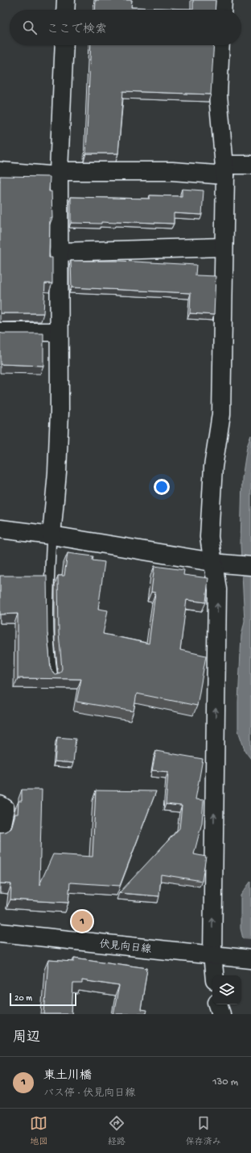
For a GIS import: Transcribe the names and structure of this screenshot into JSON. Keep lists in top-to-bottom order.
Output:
{
  "streets": {
    "street": ["伏見向日線"]
  },
  "scale_bar": "20 m",
  "page": {
    "search": "ここで検索",
    "pins": "1",
    "scale": "20 m",
    "heading": "周辺",
    "list": [
      {
        "mark": "1",
        "name": "東土川橋",
        "note": "バス停 · 伏見向日線",
        "value": "130 m"
      }
    ],
    "nav": ["地図", "経路", "保存済み"]
  }
}
